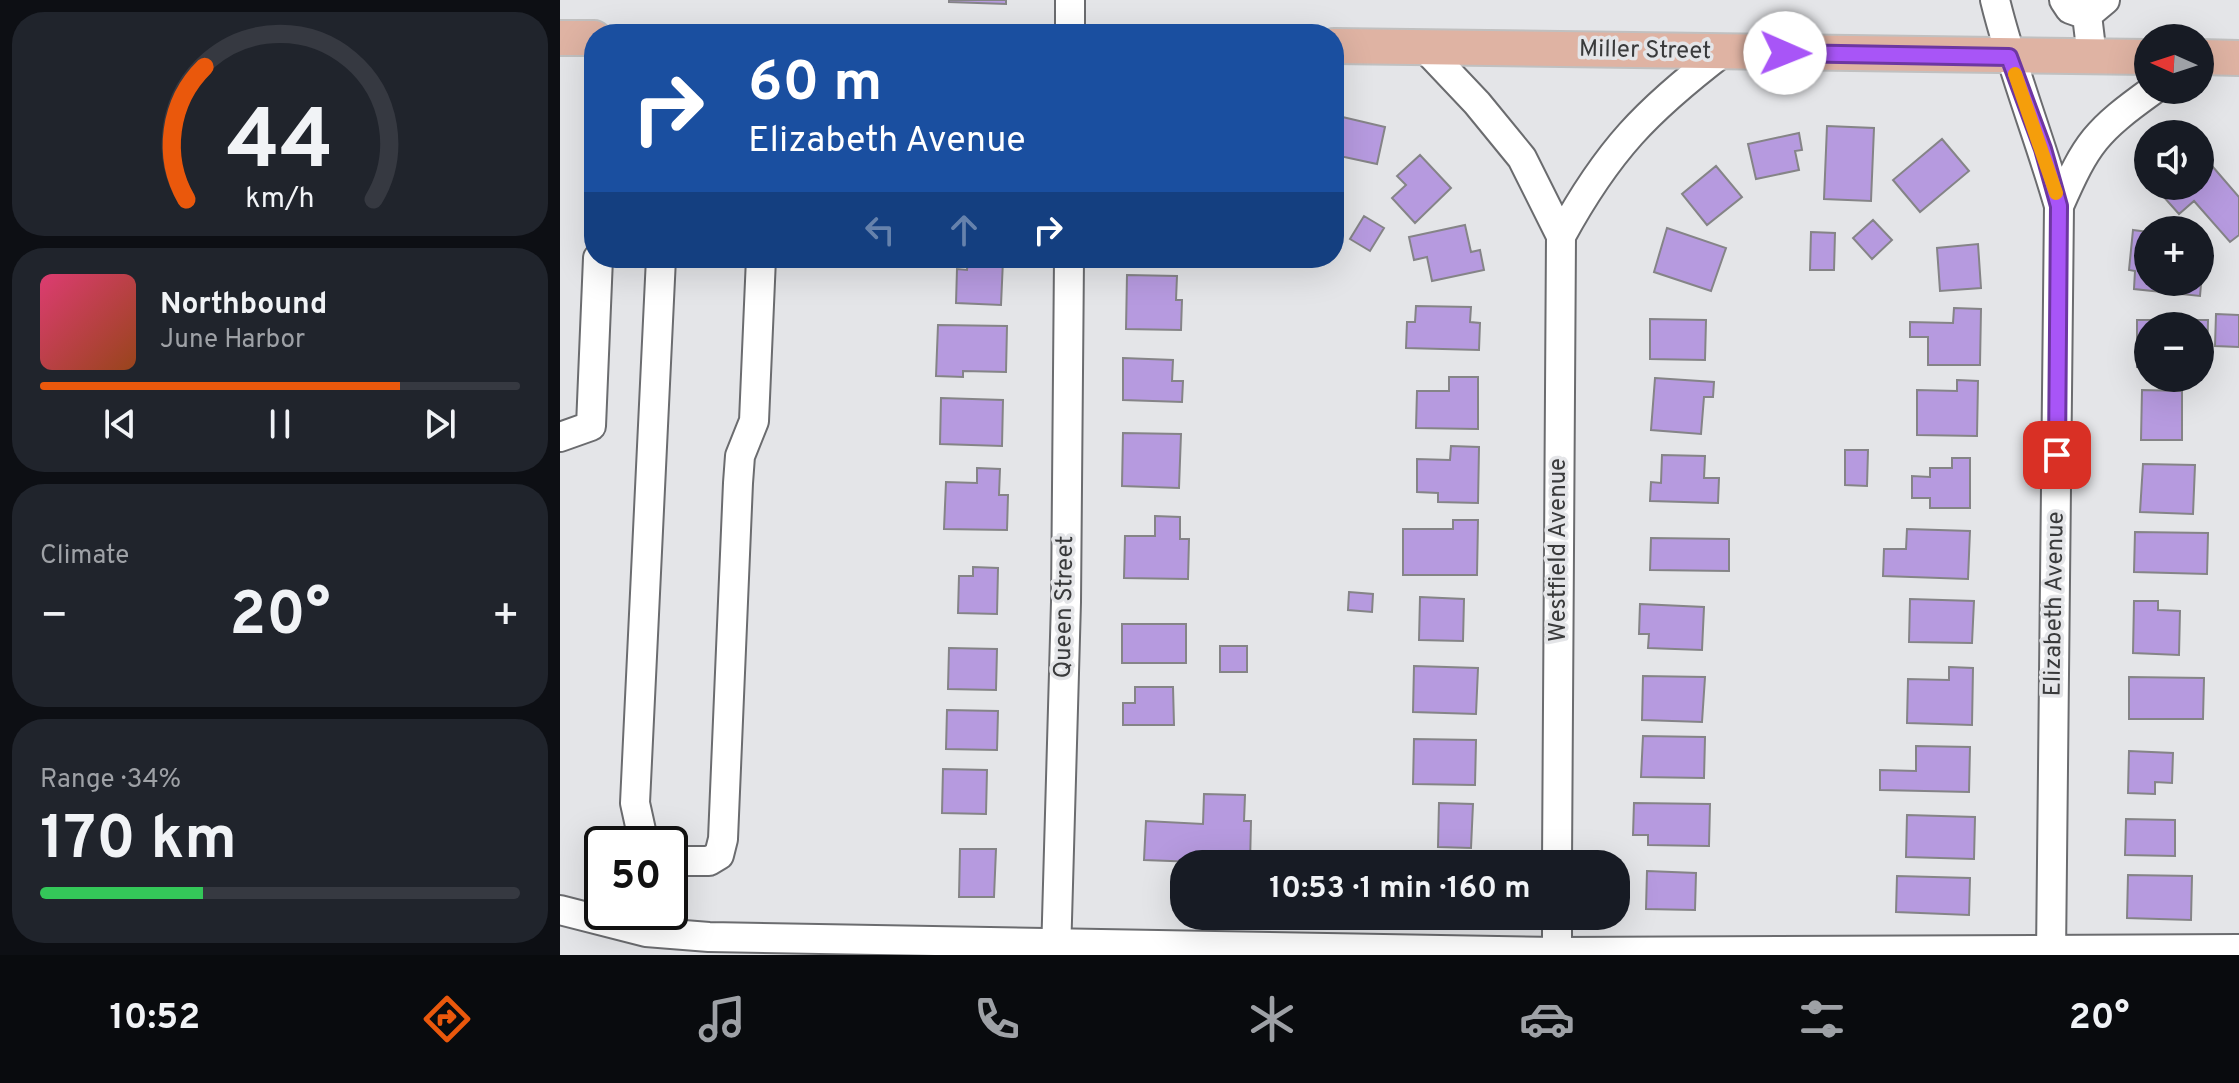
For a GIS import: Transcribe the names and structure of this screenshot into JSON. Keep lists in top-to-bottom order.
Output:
{
  "streets": {
    "main road": ["Miller Street"],
    "street": ["Westfield Avenue", "Elizabeth Avenue", "Queen Street"]
  },
  "crossings": [
    ["Miller Street", "Westfield Avenue"],
    ["Miller Street", "Elizabeth Avenue"]
  ],
  "north": "left",
  "page": {
    "map_buttons": ["+", "−"],
    "turn": ["60 m", "Elizabeth Avenue"],
    "song": ["Northbound", "June Harbor"],
    "tile": [
      "Climate",
      ["Range · 34%", "170 km"]
    ],
    "heat": ["−", "20°", "+"],
    "limit": "50",
    "trip": "10:53 · 1 min · 160 m",
    "tabs": ["10:52", "20°"],
    "gauge": ["44", "km/h"]
  }
}
